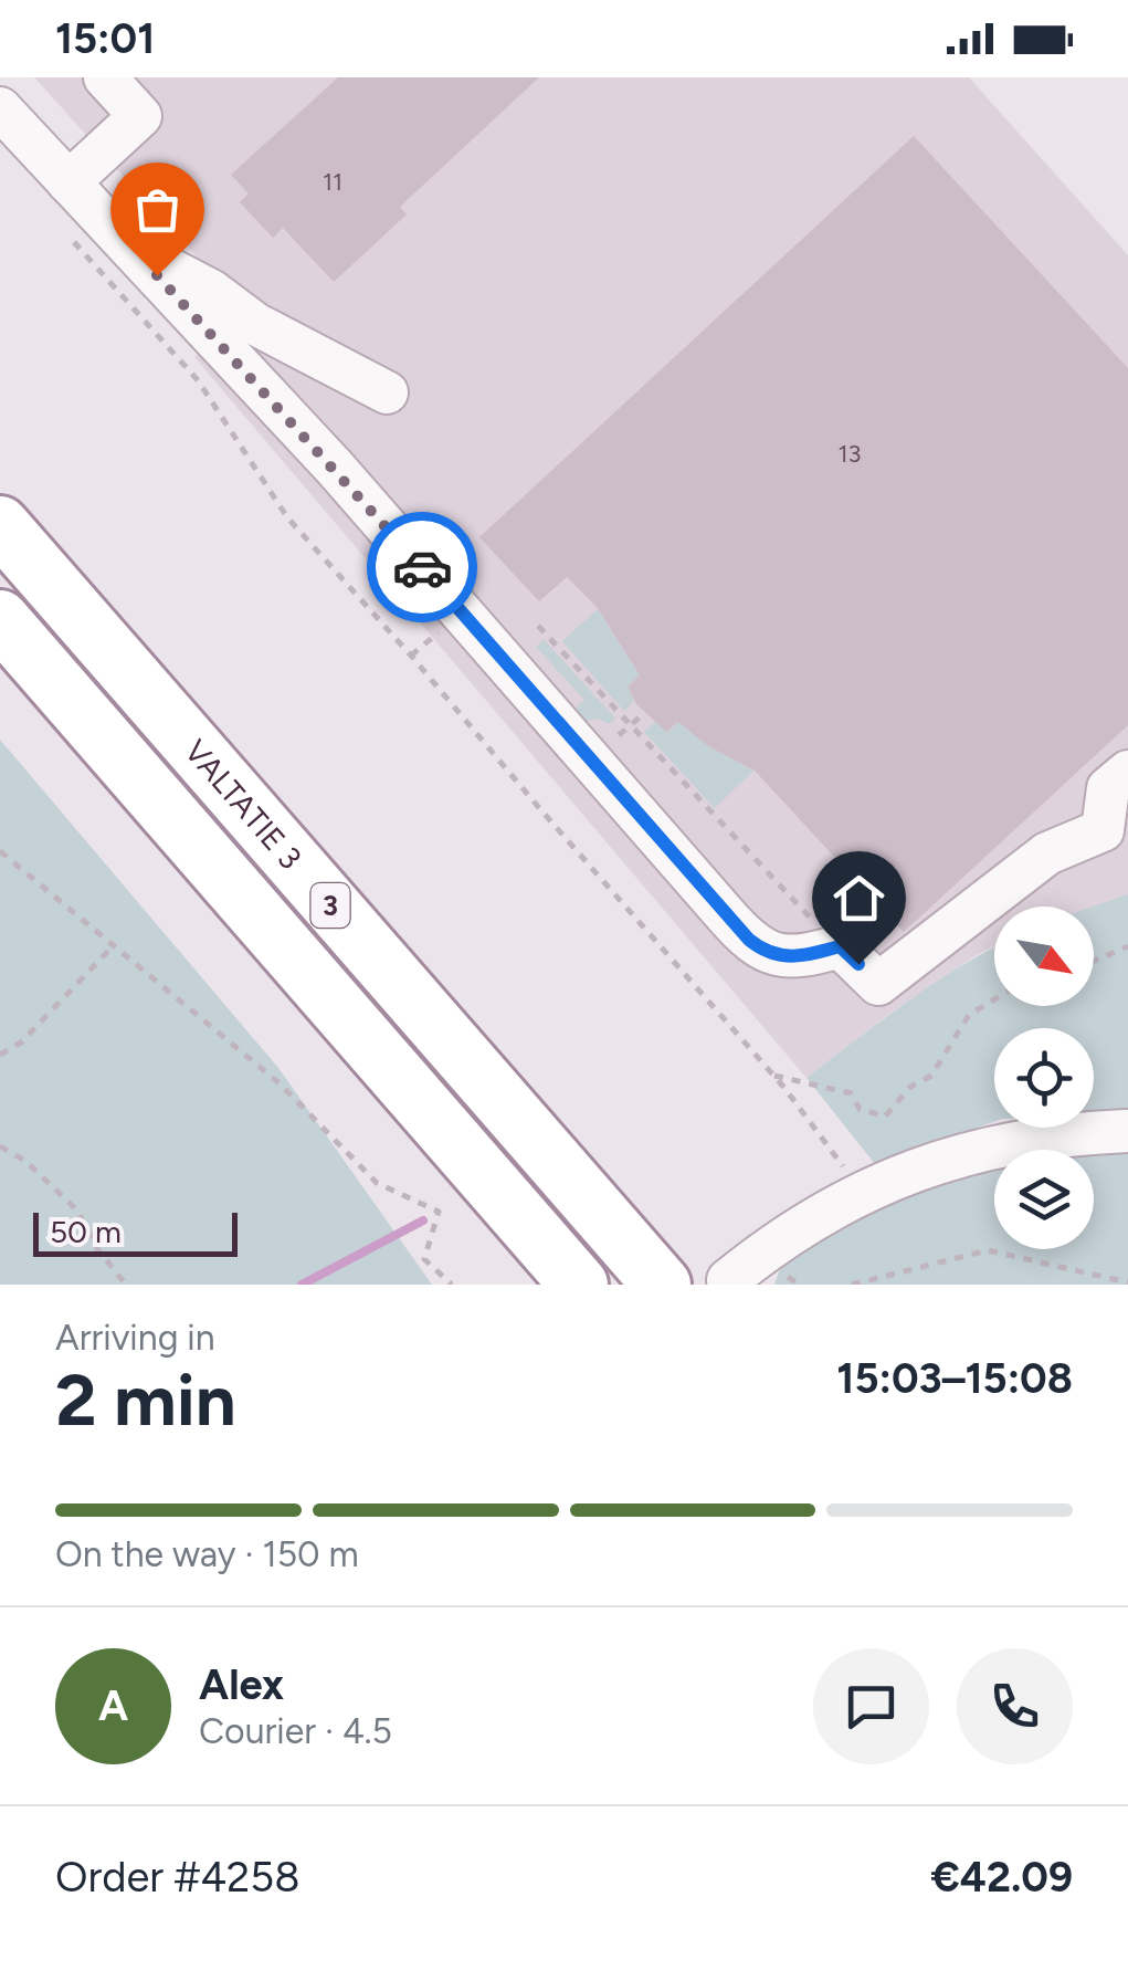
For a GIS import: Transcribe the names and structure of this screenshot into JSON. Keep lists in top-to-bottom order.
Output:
{
  "streets": {
    "highway": ["VALTATIE 3", "3"]
  },
  "house_numbers": ["11", "13"],
  "scale_bar": "50 m",
  "north": "bottom right",
  "page": {
    "status": "15:01",
    "scale": "50 m",
    "heading": ["2 min", "Arriving in", "15:03–15:08"],
    "panel": [
      "Alex",
      "Courier · 4.5",
      "Order #4258",
      "€42.09"
    ],
    "bar": "On the way · 150 m",
    "round": "A"
  }
}
